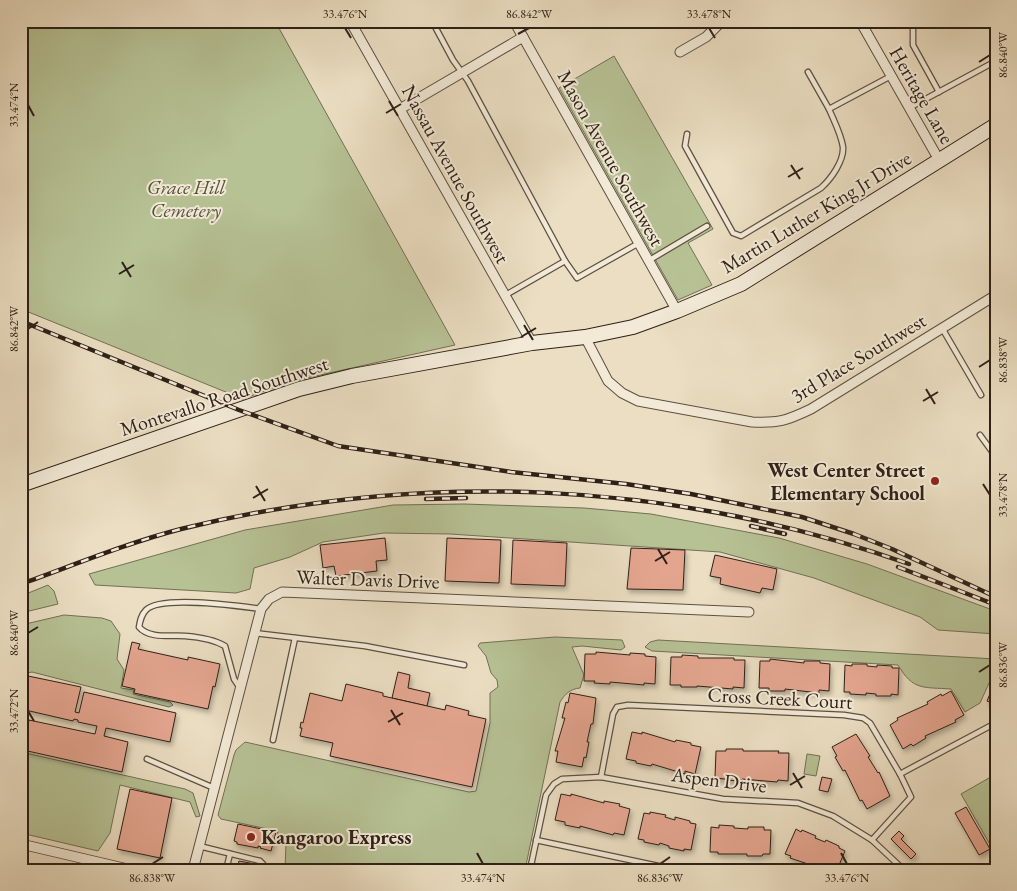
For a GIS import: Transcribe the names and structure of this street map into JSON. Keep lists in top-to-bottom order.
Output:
{
  "streets": {
    "main road": ["Martin Luther King Jr Drive", "Montevallo Road Southwest"],
    "street": [
      "Heritage Lane",
      "Mason Avenue Southwest",
      "Nassau Avenue Southwest",
      "3rd Place Southwest",
      "Walter Davis Drive"
    ],
    "lane": ["Cross Creek Court", "Aspen Drive"]
  },
  "crossings": [
    ["Heritage Lane", "Martin Luther King Jr Drive"],
    ["Mason Avenue Southwest", "Martin Luther King Jr Drive"],
    ["Nassau Avenue Southwest", "Martin Luther King Jr Drive"],
    ["Nassau Avenue Southwest", "Montevallo Road Southwest"],
    ["Martin Luther King Jr Drive", "3rd Place Southwest"],
    ["Martin Luther King Jr Drive", "Montevallo Road Southwest"],
    ["Cross Creek Court", "Aspen Drive"]
  ],
  "parks": ["Grace Hill Cemetery"],
  "places": ["West Center Street Elementary School", "Kangaroo Express"],
  "coordinates": [
    "33.476°N",
    "86.842°W",
    "33.478°N",
    "86.840°W",
    "33.474°N",
    "86.838°W",
    "86.836°W",
    "33.472°N"
  ]
}
